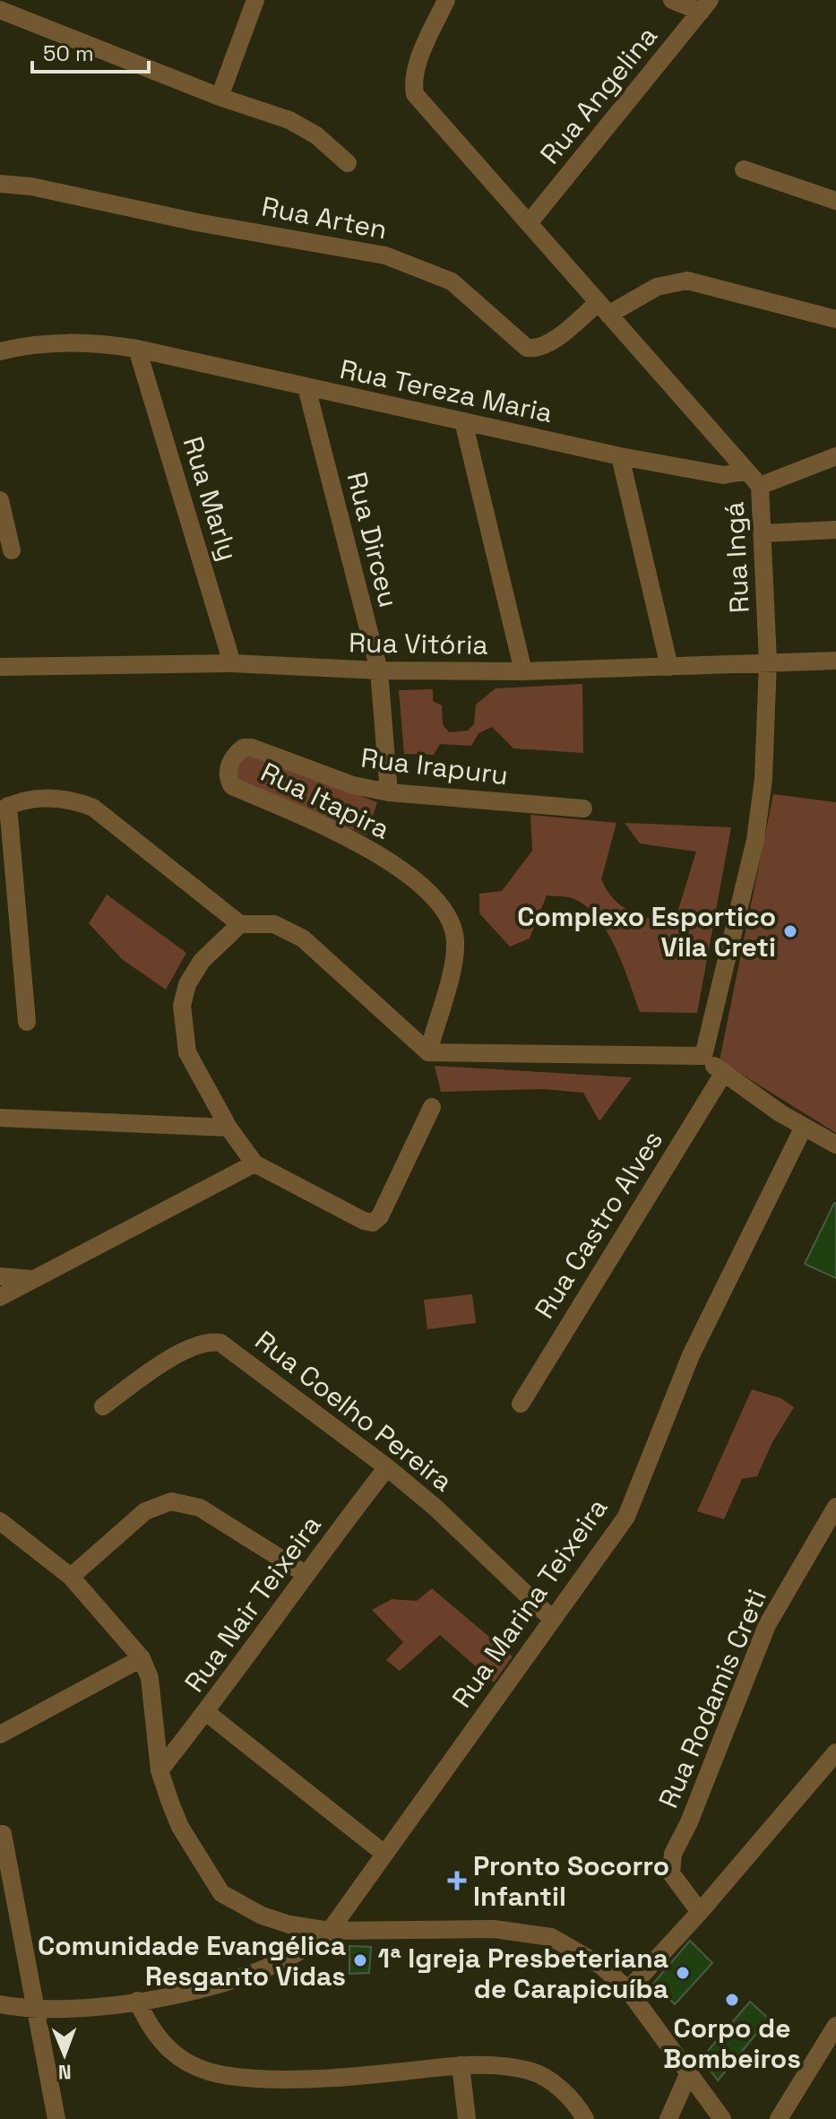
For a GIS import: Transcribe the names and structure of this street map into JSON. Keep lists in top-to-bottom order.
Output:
{
  "streets": {
    "street": [
      "Rua Angelina",
      "Rua Arten",
      "Rua Tereza Maria",
      "Rua Marly",
      "Rua Dirceu",
      "Rua Ingá",
      "Rua Vitória",
      "Rua Irapuru",
      "Rua Itapira",
      "Rua Castro Alves",
      "Rua Coelho Pereira",
      "Rua Marina Teixeira",
      "Rua Nair Teixeira",
      "Rua Rodamis Creti"
    ]
  },
  "crossings": [
    ["Rua Angelina", "Rua Ingá"],
    ["Rua Arten", "Rua Ingá"],
    ["Rua Tereza Maria", "Rua Marly"],
    ["Rua Tereza Maria", "Rua Dirceu"],
    ["Rua Tereza Maria", "Rua Ingá"],
    ["Rua Marly", "Rua Vitória"],
    ["Rua Dirceu", "Rua Vitória"],
    ["Rua Dirceu", "Rua Irapuru"],
    ["Rua Ingá", "Rua Vitória"],
    ["Rua Irapuru", "Rua Itapira"],
    ["Rua Coelho Pereira", "Rua Marina Teixeira"],
    ["Rua Coelho Pereira", "Rua Nair Teixeira"]
  ],
  "places": {
    "other": [
      "Complexo Esportico Vila Creti",
      "Comunidade Evangélica Resganto Vidas",
      "1ª Igreja Presbeteriana de Carapicuíba",
      "Corpo de Bombeiros"
    ],
    "health": ["Pronto Socorro Infantil"]
  },
  "scale_bar": "50 m",
  "north": "bottom"
}
